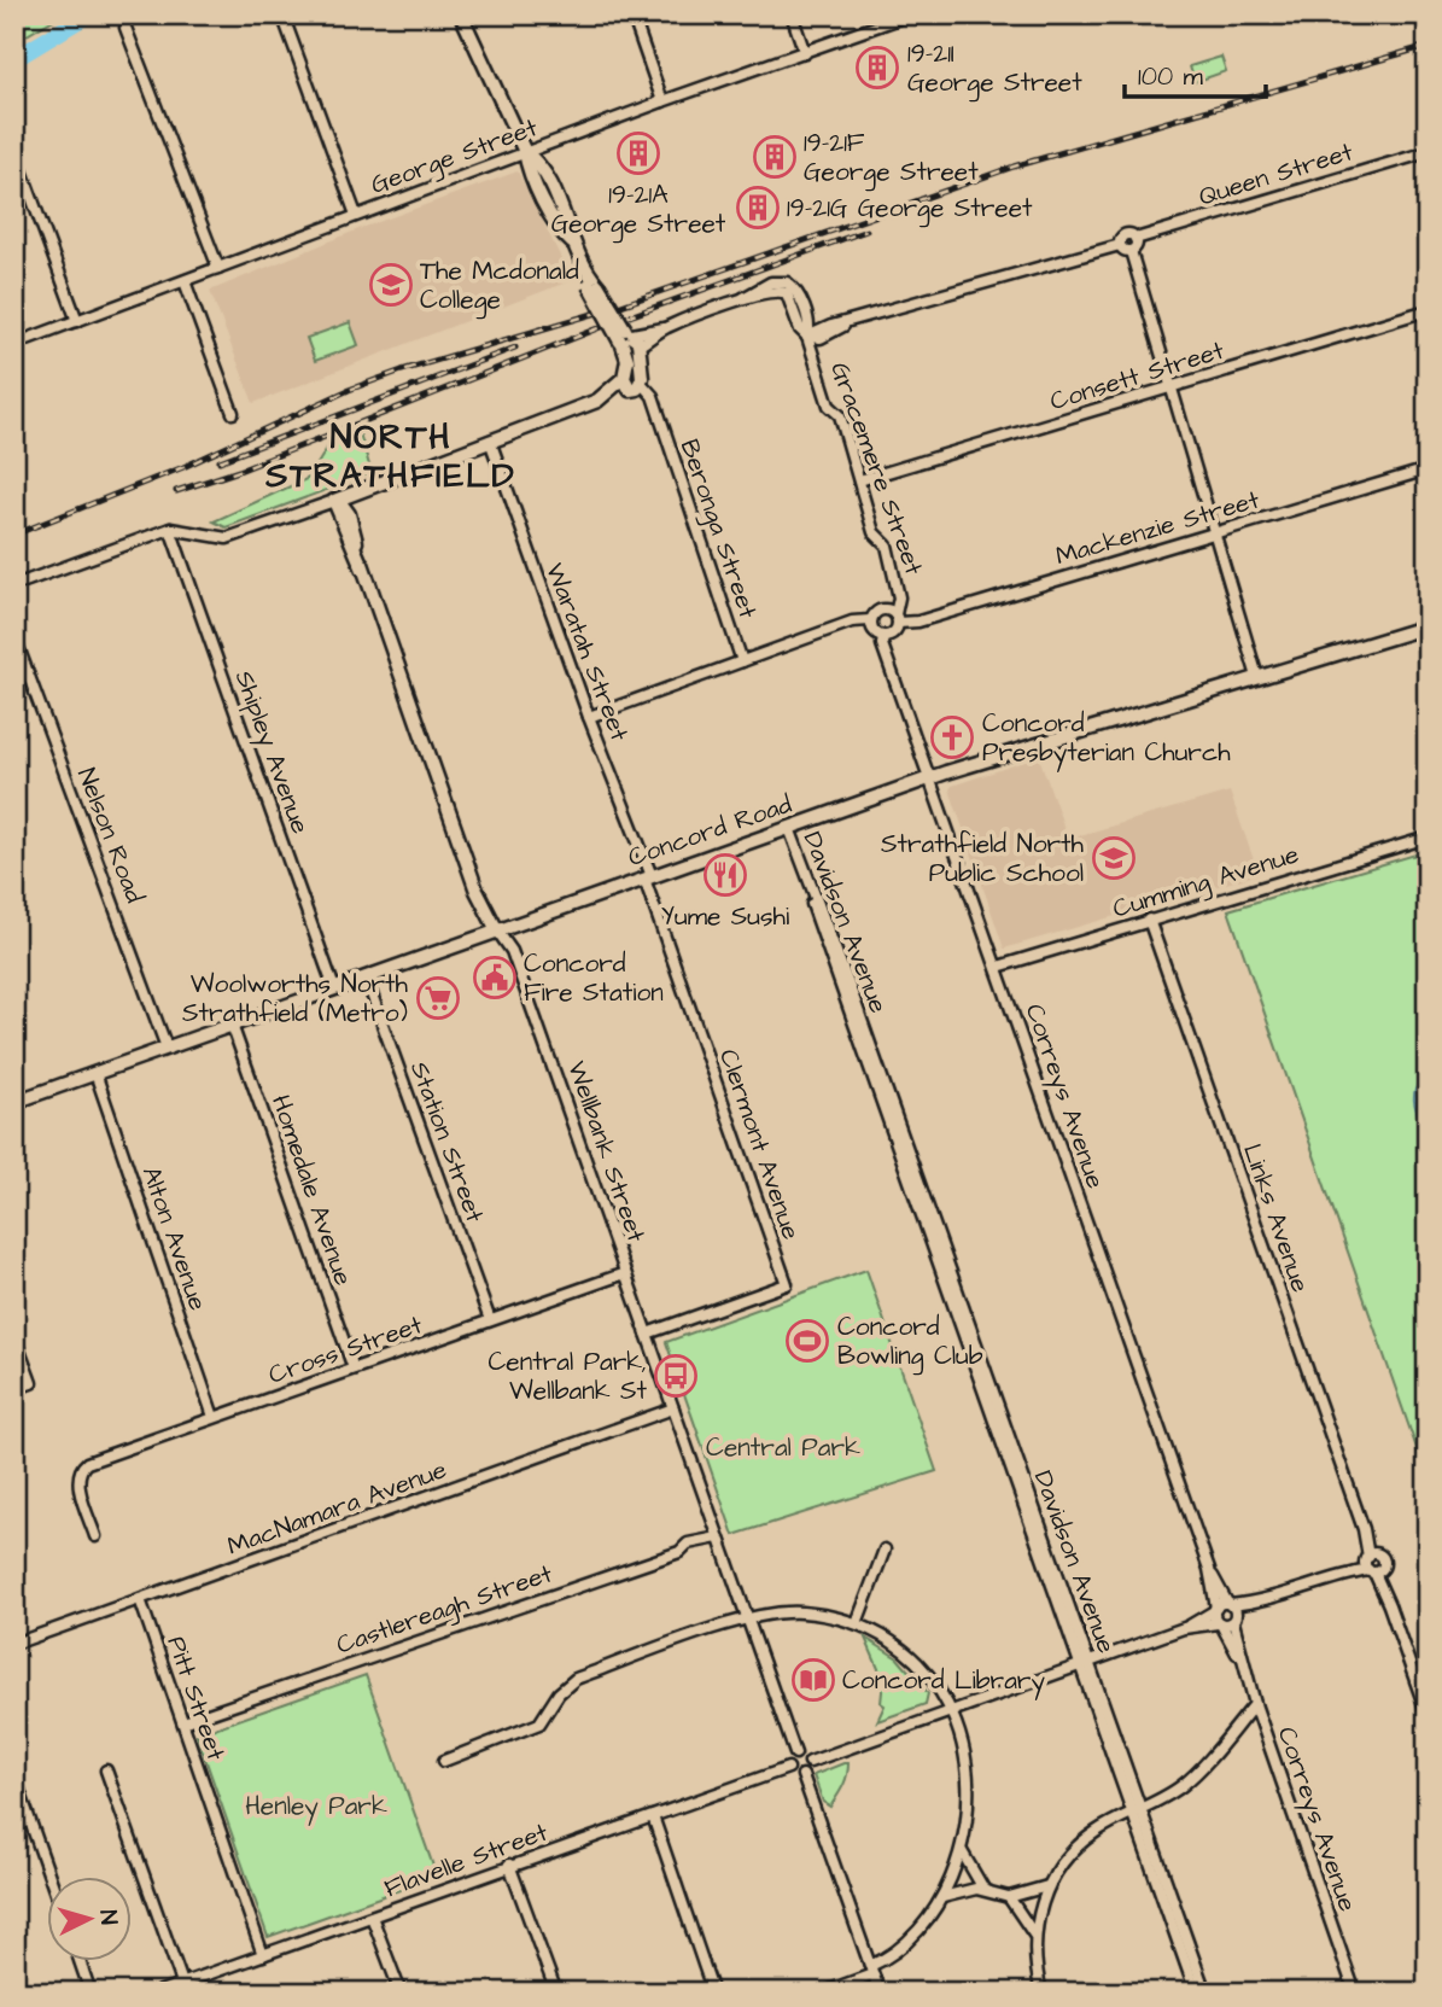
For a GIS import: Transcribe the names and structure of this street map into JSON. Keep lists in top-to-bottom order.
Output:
{
  "streets": {
    "main road": ["Concord Road", "Wellbank Street"],
    "street": [
      "George Street",
      "Queen Street",
      "Consett Street",
      "Gracemere Street",
      "Mackenzie Street",
      "Beronga Street",
      "Waratah Street",
      "Shipley Avenue",
      "Nelson Road",
      "Cumming Avenue",
      "Davidson Avenue",
      "Correys Avenue",
      "Station Street",
      "Clermont Avenue",
      "Homedale Avenue",
      "Links Avenue",
      "Alton Avenue",
      "Cross Street",
      "MacNamara Avenue",
      "Castlereagh Street",
      "Pitt Street",
      "Flavelle Street"
    ]
  },
  "crossings": [
    ["Consett Street", "Gracemere Street"],
    ["Gracemere Street", "Mackenzie Street"],
    ["Gracemere Street", "Correys Avenue"],
    ["Mackenzie Street", "Correys Avenue"],
    ["Waratah Street", "Concord Road"],
    ["Waratah Street", "Clermont Avenue"],
    ["Shipley Avenue", "Concord Road"],
    ["Concord Road", "Nelson Road"],
    ["Concord Road", "Davidson Avenue"],
    ["Concord Road", "Correys Avenue"],
    ["Concord Road", "Station Street"],
    ["Concord Road", "Clermont Avenue"],
    ["Concord Road", "Wellbank Street"],
    ["Concord Road", "Homedale Avenue"],
    ["Concord Road", "Alton Avenue"],
    ["Cumming Avenue", "Correys Avenue"],
    ["Cumming Avenue", "Links Avenue"],
    ["Station Street", "Cross Street"],
    ["Clermont Avenue", "Wellbank Street"],
    ["Wellbank Street", "Cross Street"],
    ["Wellbank Street", "MacNamara Avenue"],
    ["Wellbank Street", "Castlereagh Street"],
    ["Wellbank Street", "Flavelle Street"],
    ["Homedale Avenue", "Cross Street"],
    ["Alton Avenue", "Cross Street"],
    ["MacNamara Avenue", "Pitt Street"],
    ["Castlereagh Street", "Pitt Street"],
    ["Pitt Street", "Flavelle Street"]
  ],
  "districts": ["NORTH STRATHFIELD"],
  "parks": ["Central Park", "Henley Park"],
  "places": {
    "building": [
      "19-21I George Street",
      "19-21A George Street",
      "19-21F George Street",
      "19-21G George Street"
    ],
    "school or university": ["The Mcdonald College", "Strathfield North Public School"],
    "church": ["Concord Presbyterian Church"],
    "restaurant": ["Yume Sushi"],
    "public building": ["Concord Fire Station"],
    "supermarket": ["Woolworths North Strathfield (Metro)"],
    "sports": ["Concord Bowling Club"],
    "bus stop": ["Central Park, Wellbank St"],
    "library": ["Concord Library"]
  },
  "scale_bar": "100 m",
  "north": "right"
}
